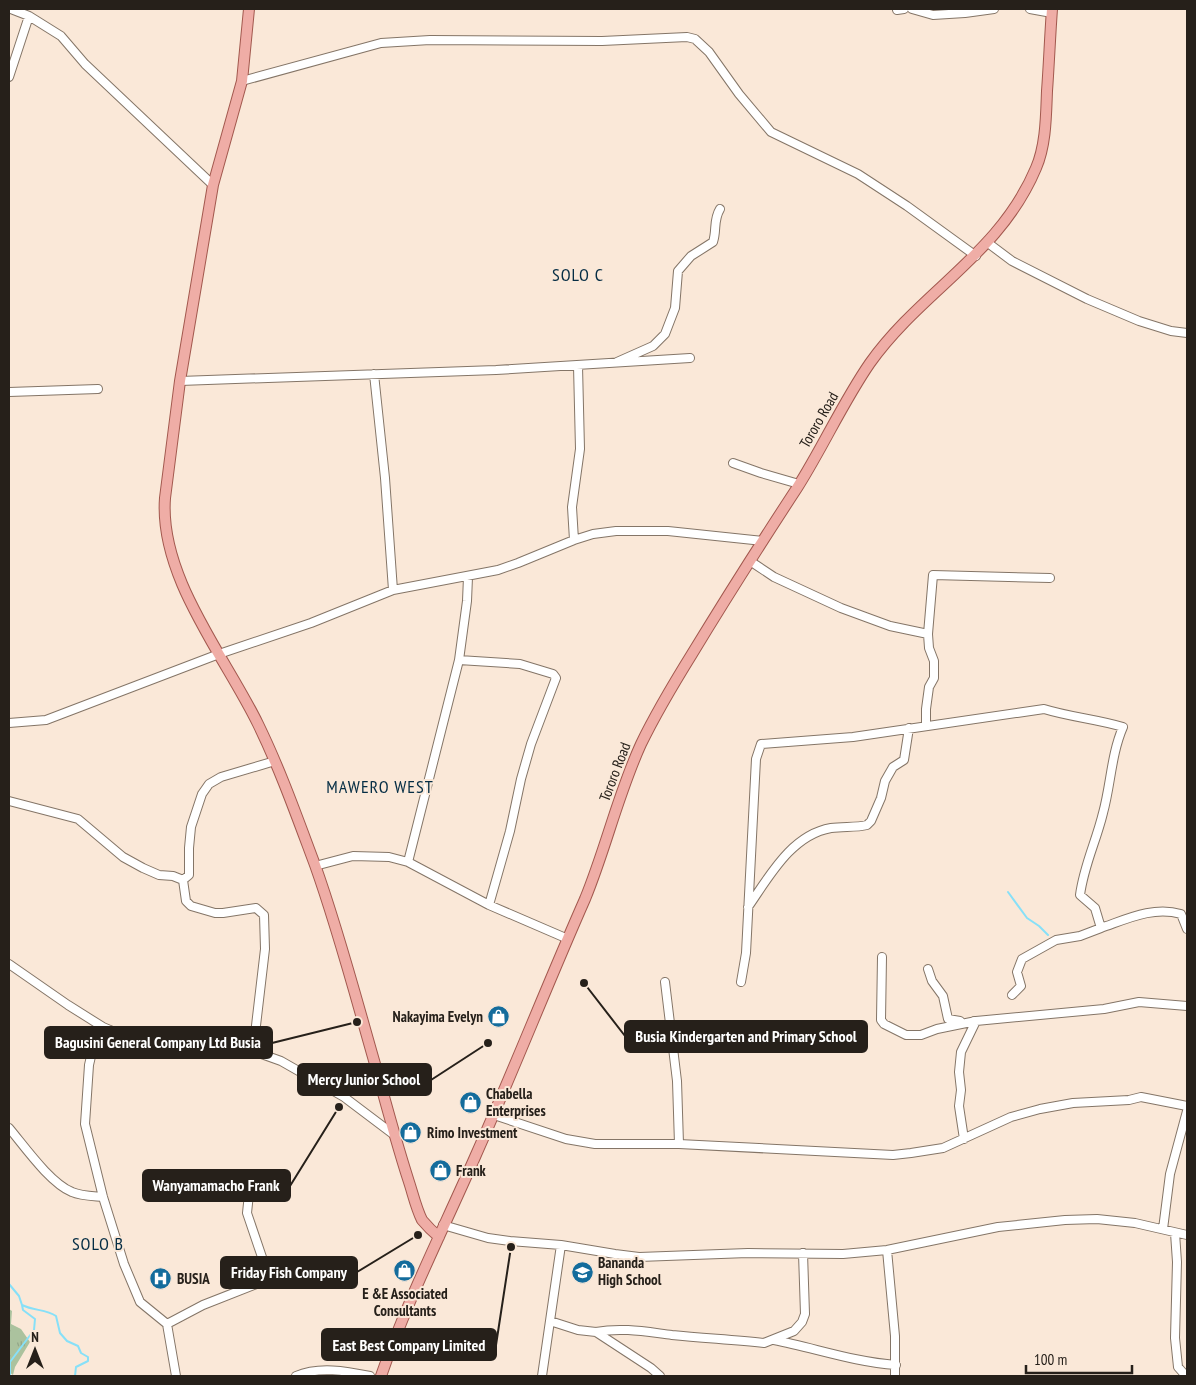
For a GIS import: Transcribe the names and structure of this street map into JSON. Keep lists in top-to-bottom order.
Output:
{
  "streets": {
    "main road": ["Tororo Road"]
  },
  "districts": ["SOLO C", "MAWERO WEST", "SOLO B"],
  "places": {
    "other": [
      "Busia Kindergarten and Primary School",
      "Bagusini General Company Ltd Busia",
      "Mercy Junior School",
      "Wanyamamacho Frank",
      "Friday Fish Company",
      "East Best Company Limited"
    ],
    "shop": [
      "Nakayima Evelyn",
      "Chabella Enterprises",
      "Rimo Investment",
      "Frank",
      "E &E Associated Consultants"
    ],
    "school or university": ["Bananda High School"],
    "hospital": ["BUSIA"]
  },
  "scale_bar": "100 m",
  "north": "top"
}
